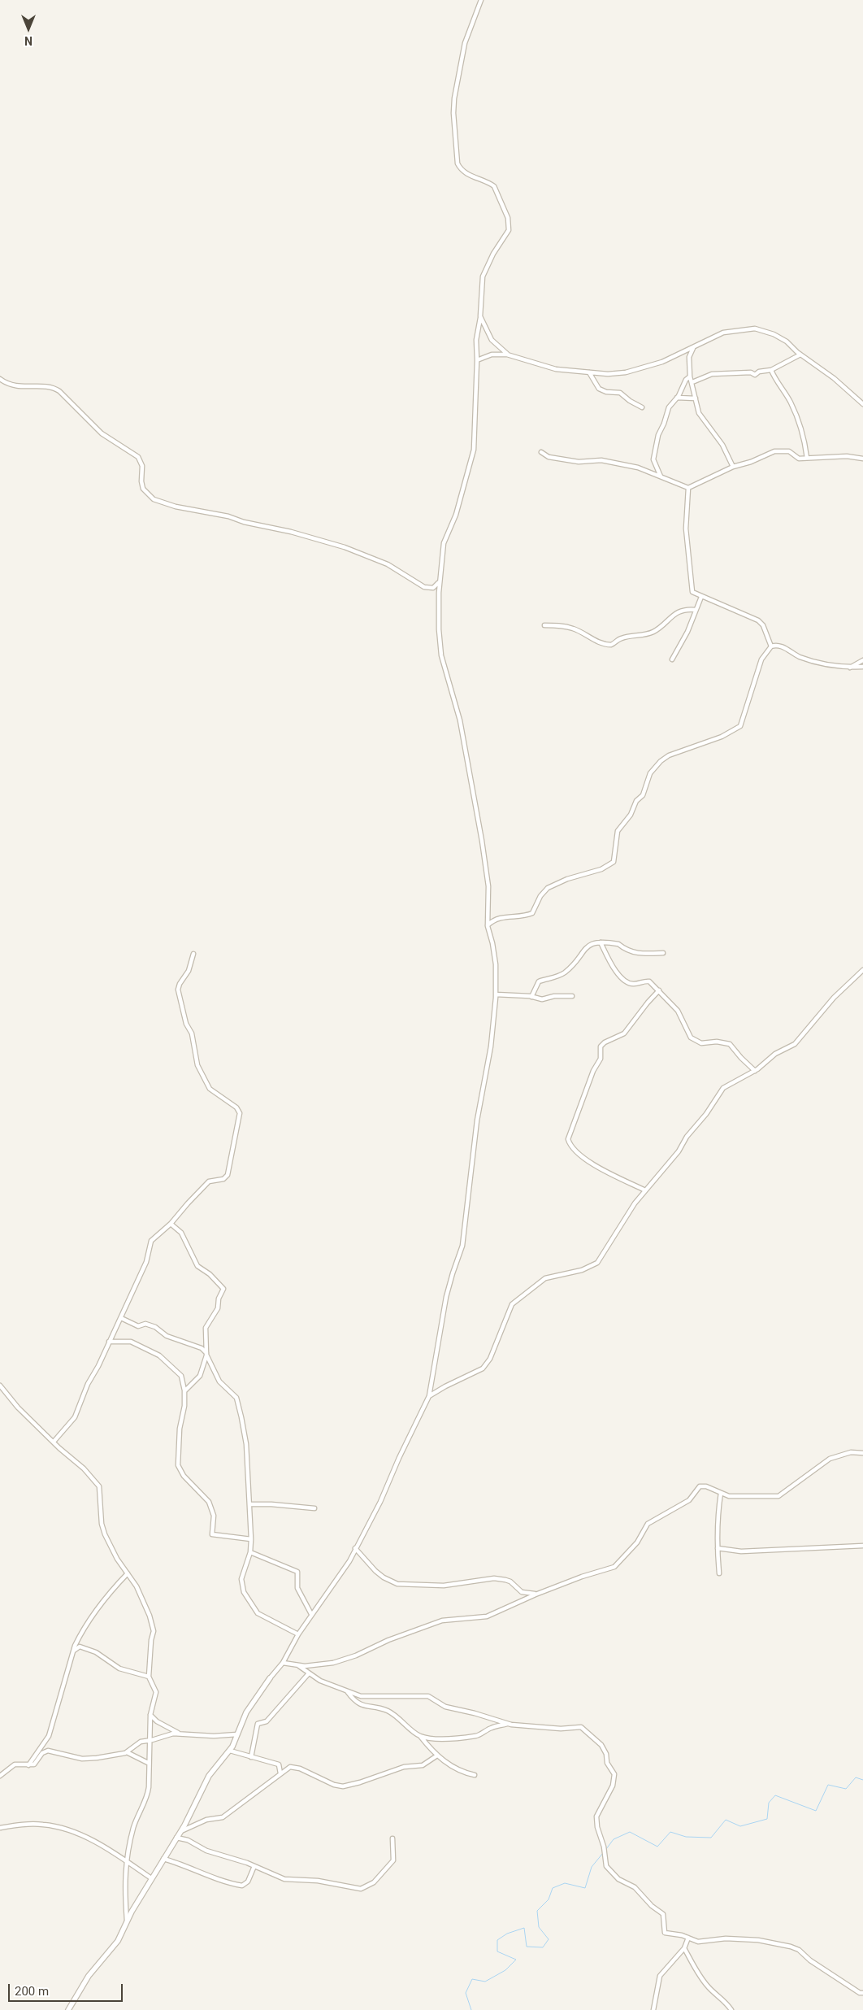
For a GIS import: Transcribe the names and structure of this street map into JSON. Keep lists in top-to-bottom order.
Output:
{
  "scale_bar": "200 m",
  "north": "bottom"
}
